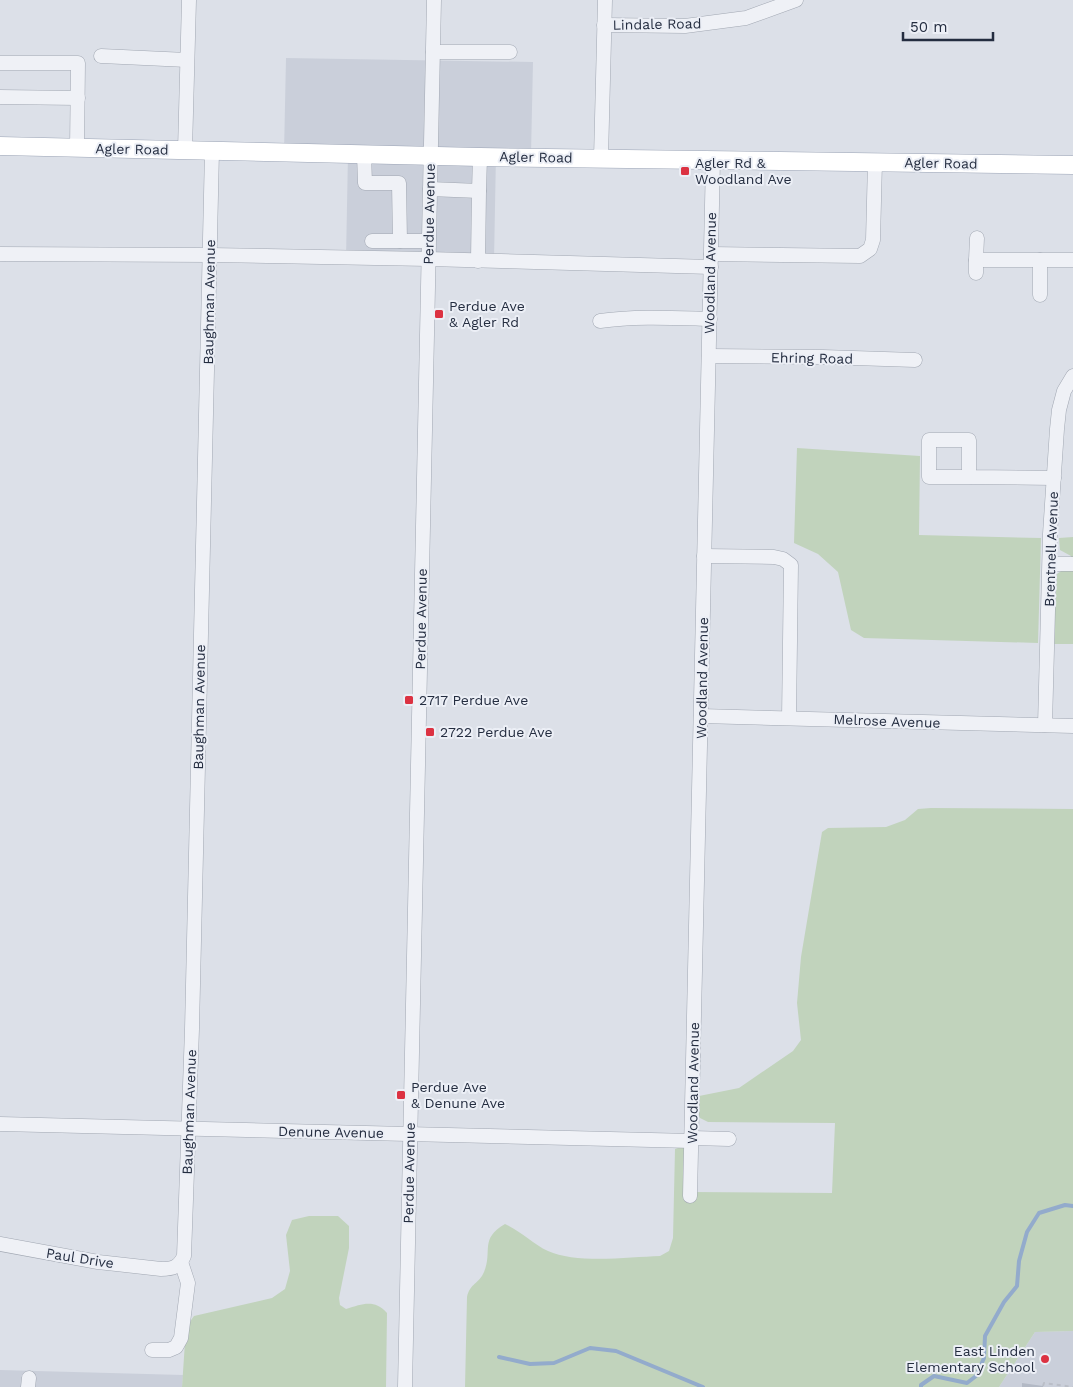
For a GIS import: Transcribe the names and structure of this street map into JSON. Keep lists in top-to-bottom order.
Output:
{
  "streets": {
    "main road": ["Agler Road"],
    "street": [
      "Lindale Road",
      "Perdue Avenue",
      "Woodland Avenue",
      "Baughman Avenue",
      "Ehring Road",
      "Brentnell Avenue",
      "Melrose Avenue",
      "Denune Avenue",
      "Paul Drive"
    ]
  },
  "crossings": [
    ["Agler Road", "Perdue Avenue"],
    ["Agler Road", "Woodland Avenue"],
    ["Agler Road", "Baughman Avenue"],
    ["Perdue Avenue", "Denune Avenue"],
    ["Woodland Avenue", "Ehring Road"],
    ["Woodland Avenue", "Melrose Avenue"],
    ["Woodland Avenue", "Denune Avenue"],
    ["Baughman Avenue", "Denune Avenue"],
    ["Baughman Avenue", "Paul Drive"],
    ["Brentnell Avenue", "Melrose Avenue"]
  ],
  "places": {
    "transit": [
      "Agler Rd & Woodland Ave",
      "Perdue Ave & Agler Rd",
      "2717 Perdue Ave",
      "2722 Perdue Ave",
      "Perdue Ave & Denune Ave"
    ],
    "other": ["East Linden Elementary School"]
  },
  "scale_bar": "50 m"
}
